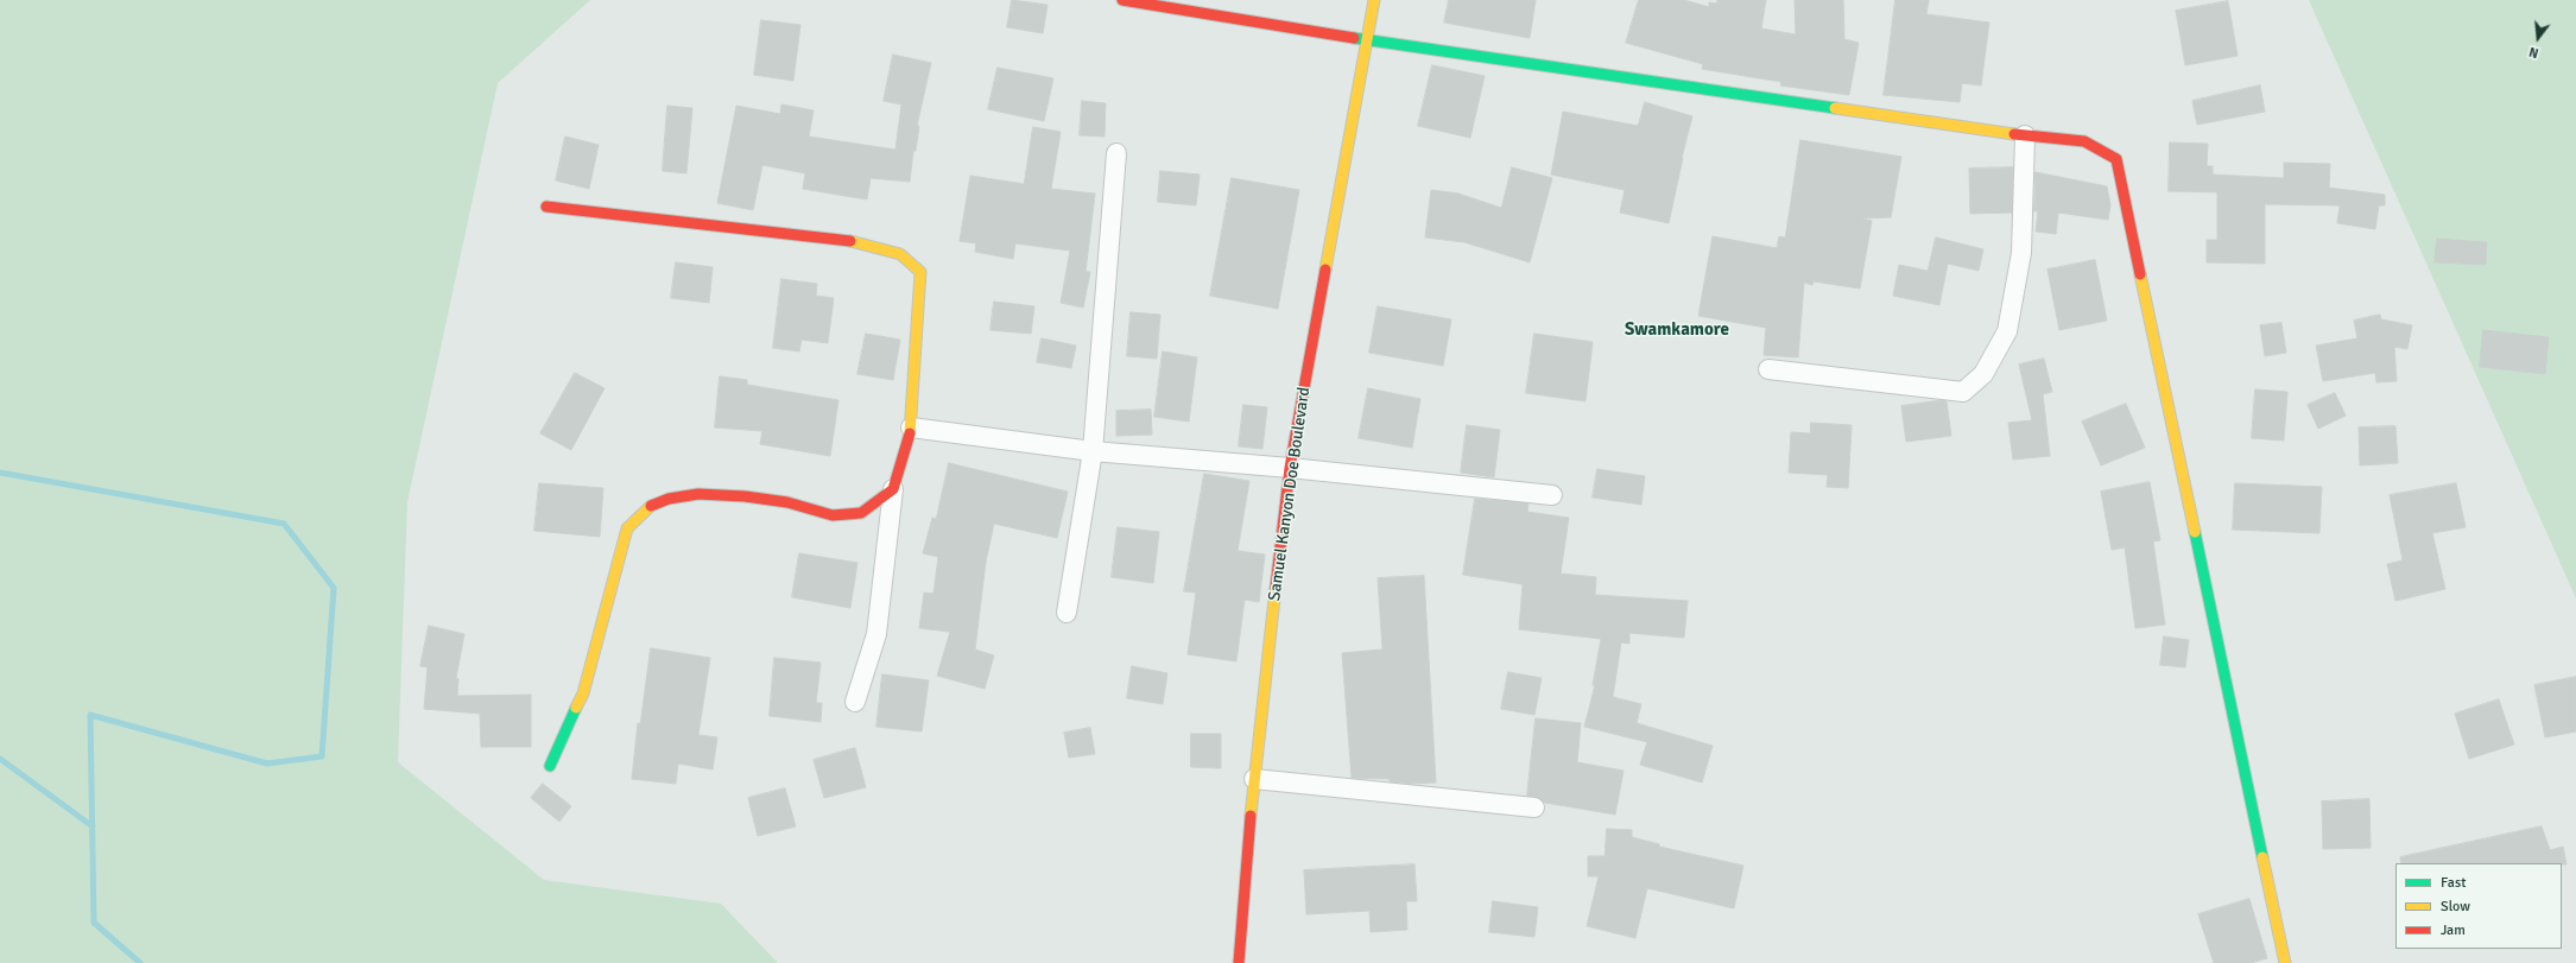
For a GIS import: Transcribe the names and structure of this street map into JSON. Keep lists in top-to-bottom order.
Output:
{
  "streets": {
    "street": ["Samuel Kanyon Doe Boulevard"]
  },
  "districts": ["Swamkamore"],
  "legend": ["Fast", "Slow", "Jam"],
  "north": "bottom"
}
